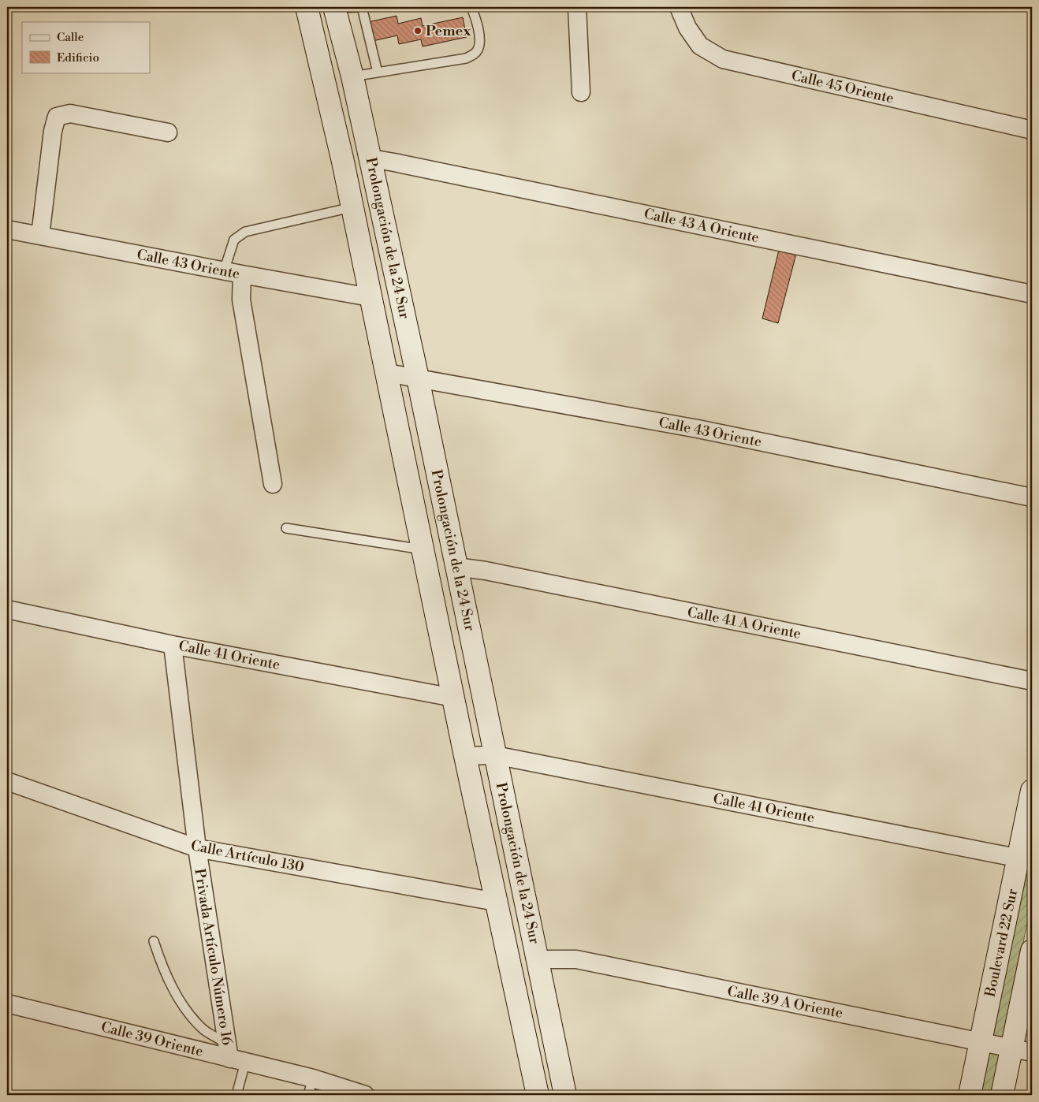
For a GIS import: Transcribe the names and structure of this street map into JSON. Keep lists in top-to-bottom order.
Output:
{
  "streets": {
    "main road": ["Prolongación de la 24 Sur", "Boulevard 22 Sur"],
    "street": [
      "Calle 45 Oriente",
      "Calle 43 A Oriente",
      "Calle 43 Oriente",
      "Calle 41 A Oriente",
      "Calle 41 Oriente",
      "Calle Artículo 130",
      "Privada Artículo Número 16",
      "Calle 39 A Oriente",
      "Calle 39 Oriente"
    ]
  },
  "crossings": [
    ["Calle 43 A Oriente", "Prolongación de la 24 Sur"],
    ["Prolongación de la 24 Sur", "Calle 43 Oriente"],
    ["Prolongación de la 24 Sur", "Calle 41 A Oriente"],
    ["Prolongación de la 24 Sur", "Calle 41 Oriente"],
    ["Prolongación de la 24 Sur", "Calle Artículo 130"],
    ["Prolongación de la 24 Sur", "Calle 39 A Oriente"],
    ["Calle 41 Oriente", "Boulevard 22 Sur"],
    ["Calle 41 Oriente", "Privada Artículo Número 16"],
    ["Calle Artículo 130", "Privada Artículo Número 16"],
    ["Boulevard 22 Sur", "Calle 39 A Oriente"],
    ["Privada Artículo Número 16", "Calle 39 Oriente"]
  ],
  "places": ["Pemex"],
  "legend": ["Calle", "Edificio"]
}
